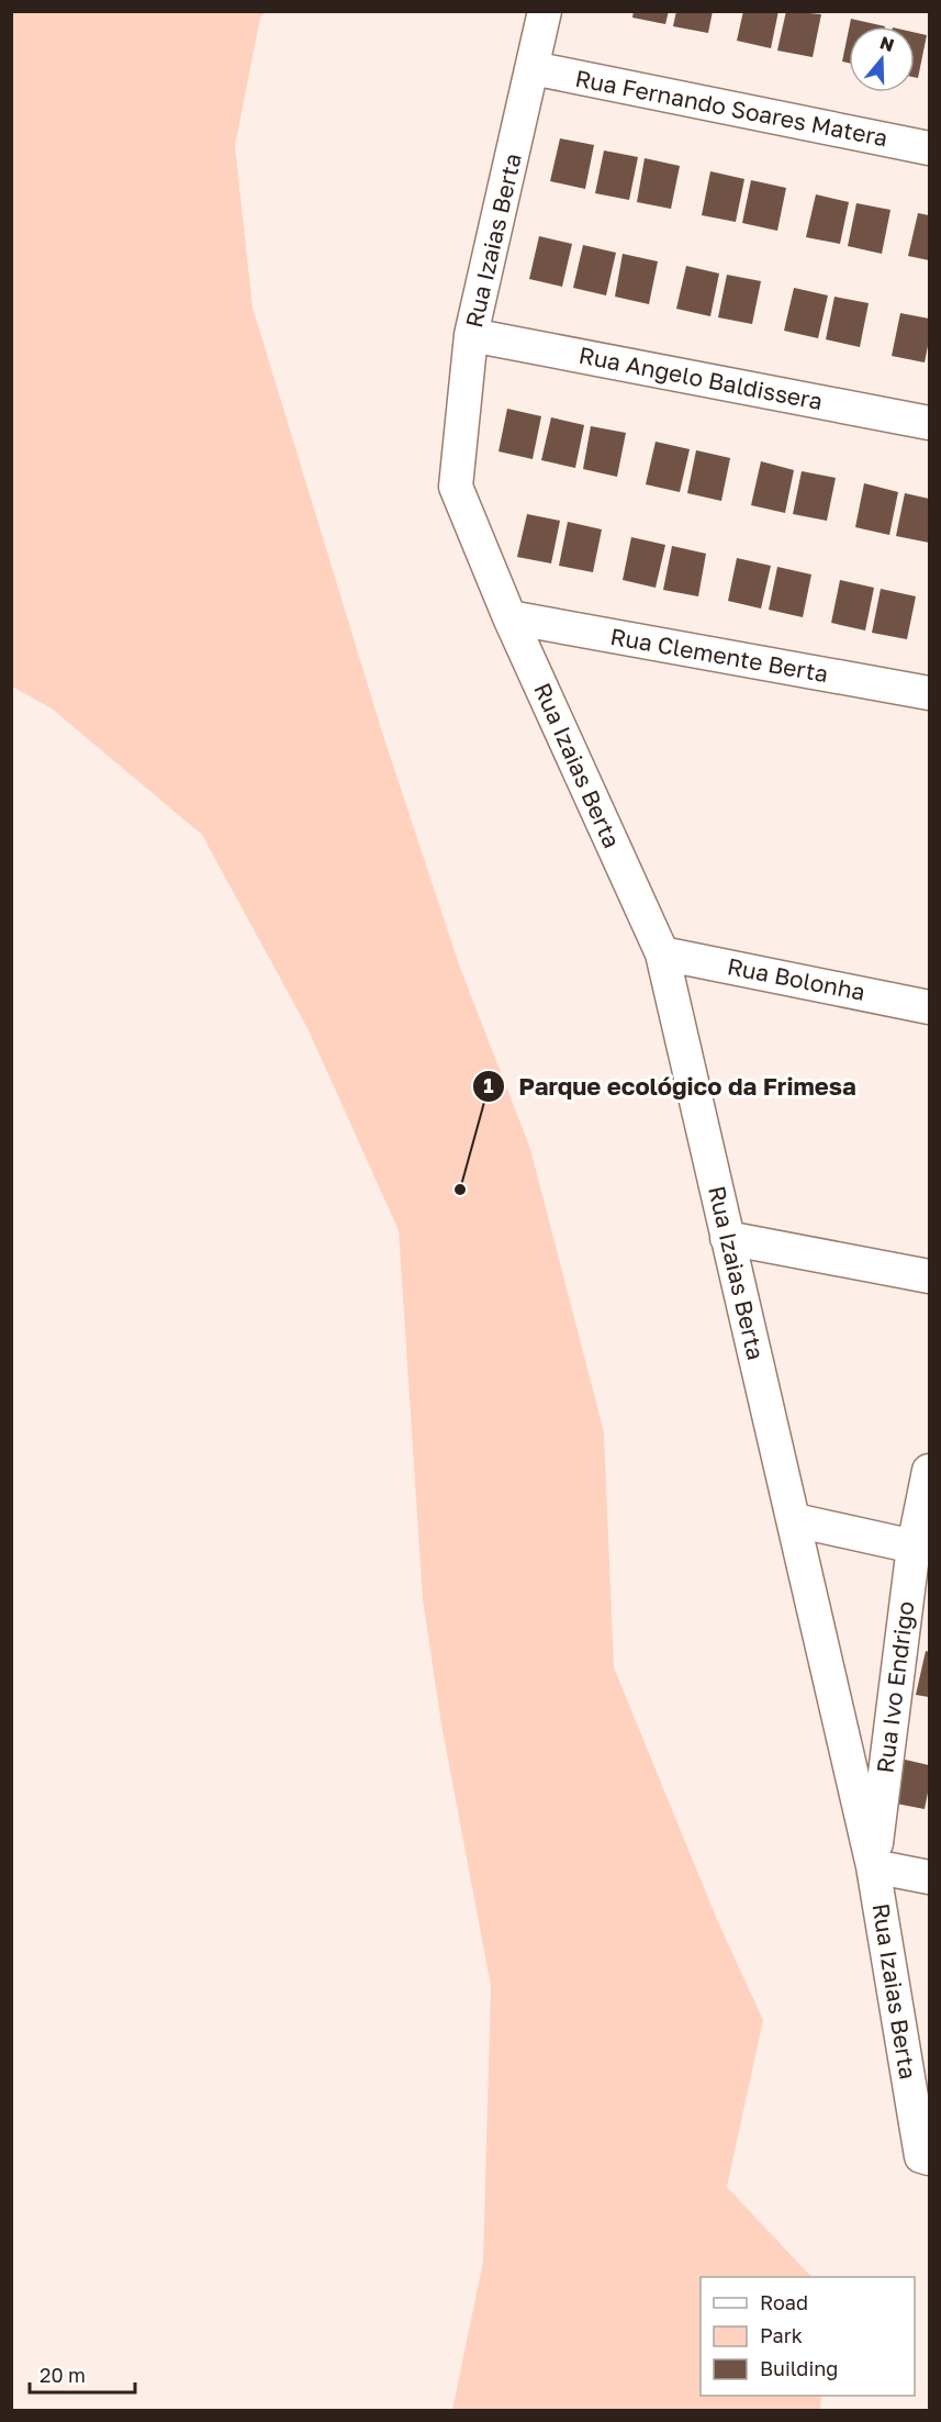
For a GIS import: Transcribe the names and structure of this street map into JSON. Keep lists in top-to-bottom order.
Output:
{
  "streets": {
    "street": [
      "Rua Fernando Soares Matera",
      "Rua Izaias Berta",
      "Rua Angelo Baldissera",
      "Rua Clemente Berta",
      "Rua Bolonha",
      "Rua Ivo Endrigo"
    ]
  },
  "crossings": [
    ["Rua Fernando Soares Matera", "Rua Izaias Berta"],
    ["Rua Izaias Berta", "Rua Angelo Baldissera"],
    ["Rua Izaias Berta", "Rua Clemente Berta"],
    ["Rua Izaias Berta", "Rua Bolonha"],
    ["Rua Izaias Berta", "Rua Ivo Endrigo"]
  ],
  "places": ["Parque ecológico da Frimesa"],
  "legend": ["Road", "Park", "Building"],
  "scale_bar": "20 m",
  "north": "top"
}
